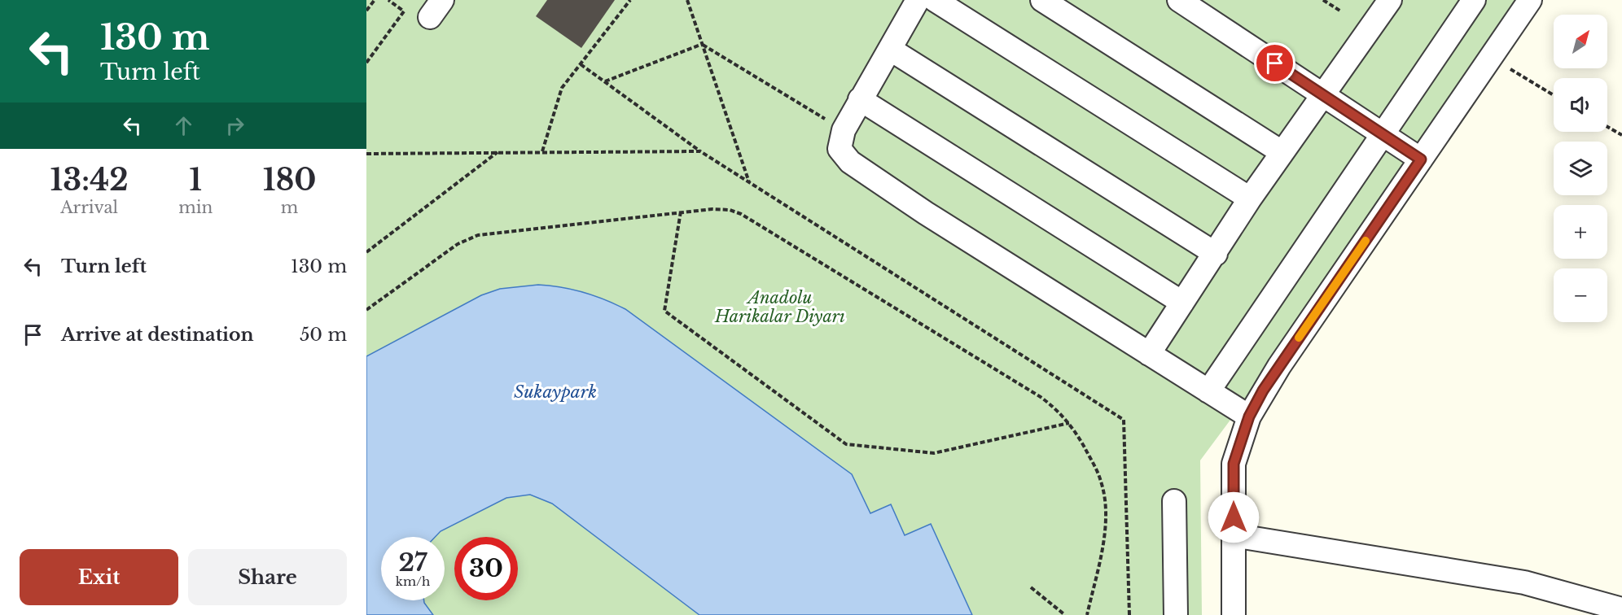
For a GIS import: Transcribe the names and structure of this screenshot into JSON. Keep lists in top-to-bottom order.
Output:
{
  "water": ["Sukaypark"],
  "parks": ["Anadolu Harikalar Diyarı"],
  "north": "top right",
  "page": {
    "turn": ["130 m", "Turn left"],
    "map_buttons": ["+", "−"],
    "eta": [
      "13:42",
      "Arrival",
      "1",
      "min",
      "180",
      "m"
    ],
    "list": [
      {
        "name": "Turn left",
        "value": "130 m"
      },
      {
        "name": "Arrive at destination",
        "value": "50 m"
      }
    ],
    "speed": "27 km/h",
    "limit": "30",
    "buttons": ["Exit", "Share"]
  }
}
